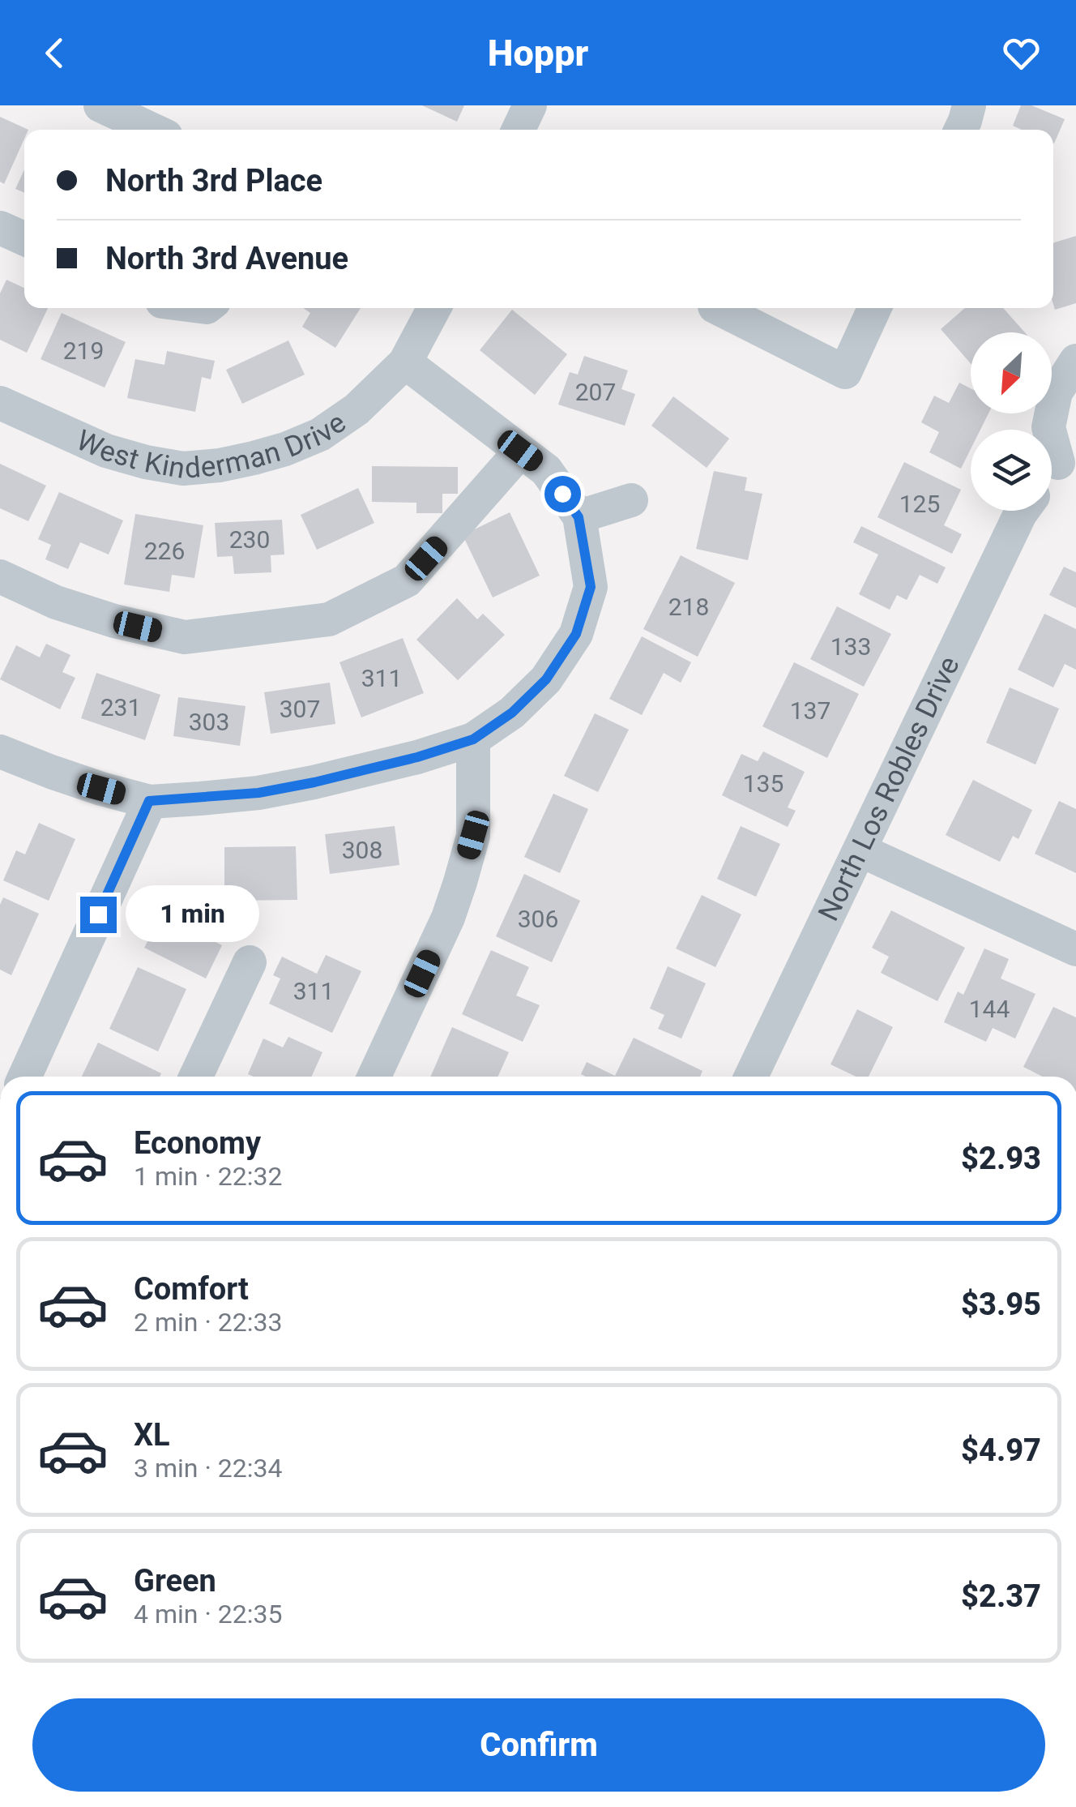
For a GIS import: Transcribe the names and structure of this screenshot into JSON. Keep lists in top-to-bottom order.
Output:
{
  "streets": {
    "street": ["West Kinderman Drive", "North Los Robles Drive"]
  },
  "house_numbers": [
    "219",
    "207",
    "125",
    "230",
    "226",
    "218",
    "133",
    "311",
    "231",
    "307",
    "137",
    "303",
    "135",
    "308",
    "306",
    "311",
    "144"
  ],
  "north": "bottom left",
  "page": {
    "header": "Hoppr",
    "banner": ["North 3rd Place", "North 3rd Avenue"],
    "bubble": "1 min",
    "list": [
      {
        "name": "Economy",
        "note": "1 min · 22:32",
        "value": "$2.93"
      },
      {
        "name": "Comfort",
        "note": "2 min · 22:33",
        "value": "$3.95"
      },
      {
        "name": "XL",
        "note": "3 min · 22:34",
        "value": "$4.97"
      },
      {
        "name": "Green",
        "note": "4 min · 22:35",
        "value": "$2.37"
      }
    ],
    "buttons": "Confirm"
  }
}
